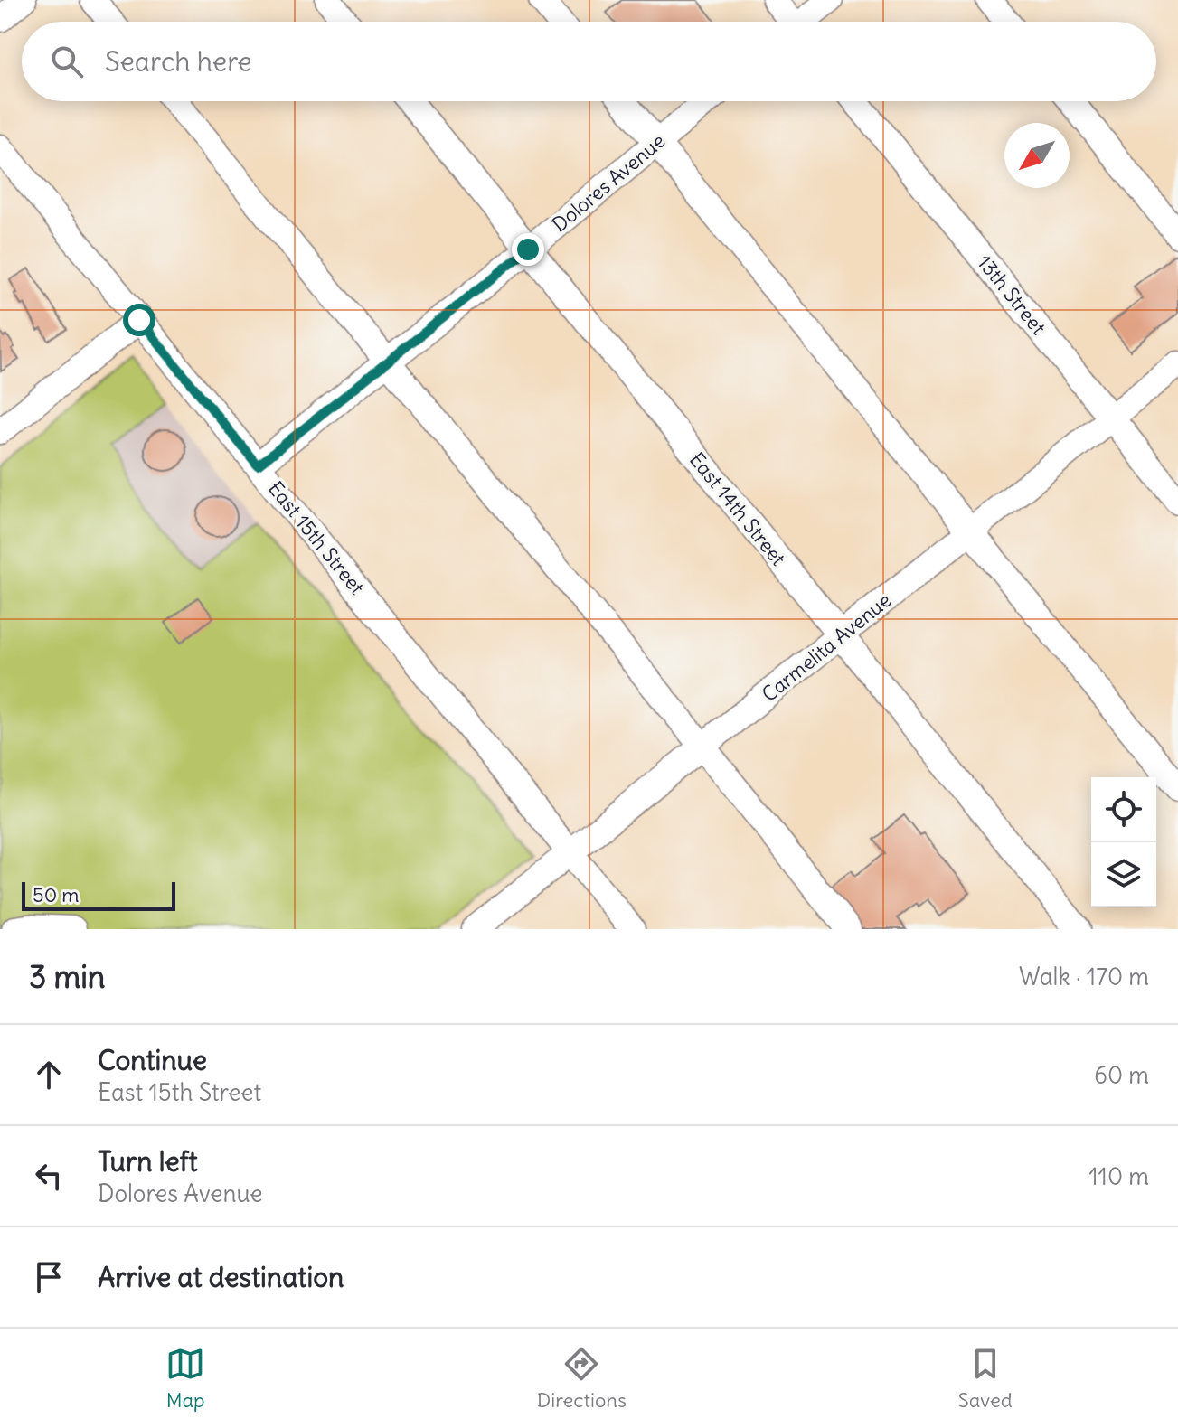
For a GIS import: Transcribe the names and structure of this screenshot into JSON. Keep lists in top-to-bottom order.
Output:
{
  "streets": {
    "street": [
      "Dolores Avenue",
      "13th Street",
      "East 14th Street",
      "East 15th Street",
      "Carmelita Avenue"
    ]
  },
  "crossings": [
    ["Dolores Avenue", "East 14th Street"],
    ["Dolores Avenue", "East 15th Street"],
    ["13th Street", "Carmelita Avenue"],
    ["East 14th Street", "Carmelita Avenue"],
    ["East 15th Street", "Carmelita Avenue"]
  ],
  "scale_bar": "50 m",
  "north": "bottom left",
  "page": {
    "search": "Search here",
    "scale": "50 m",
    "heading": ["3 min", "Walk · 170 m"],
    "list": [
      ["Continue", "East 15th Street", "60 m"],
      ["Turn left", "Dolores Avenue", "110 m"],
      "Arrive at destination"
    ],
    "nav": ["Map", "Directions", "Saved"]
  }
}
